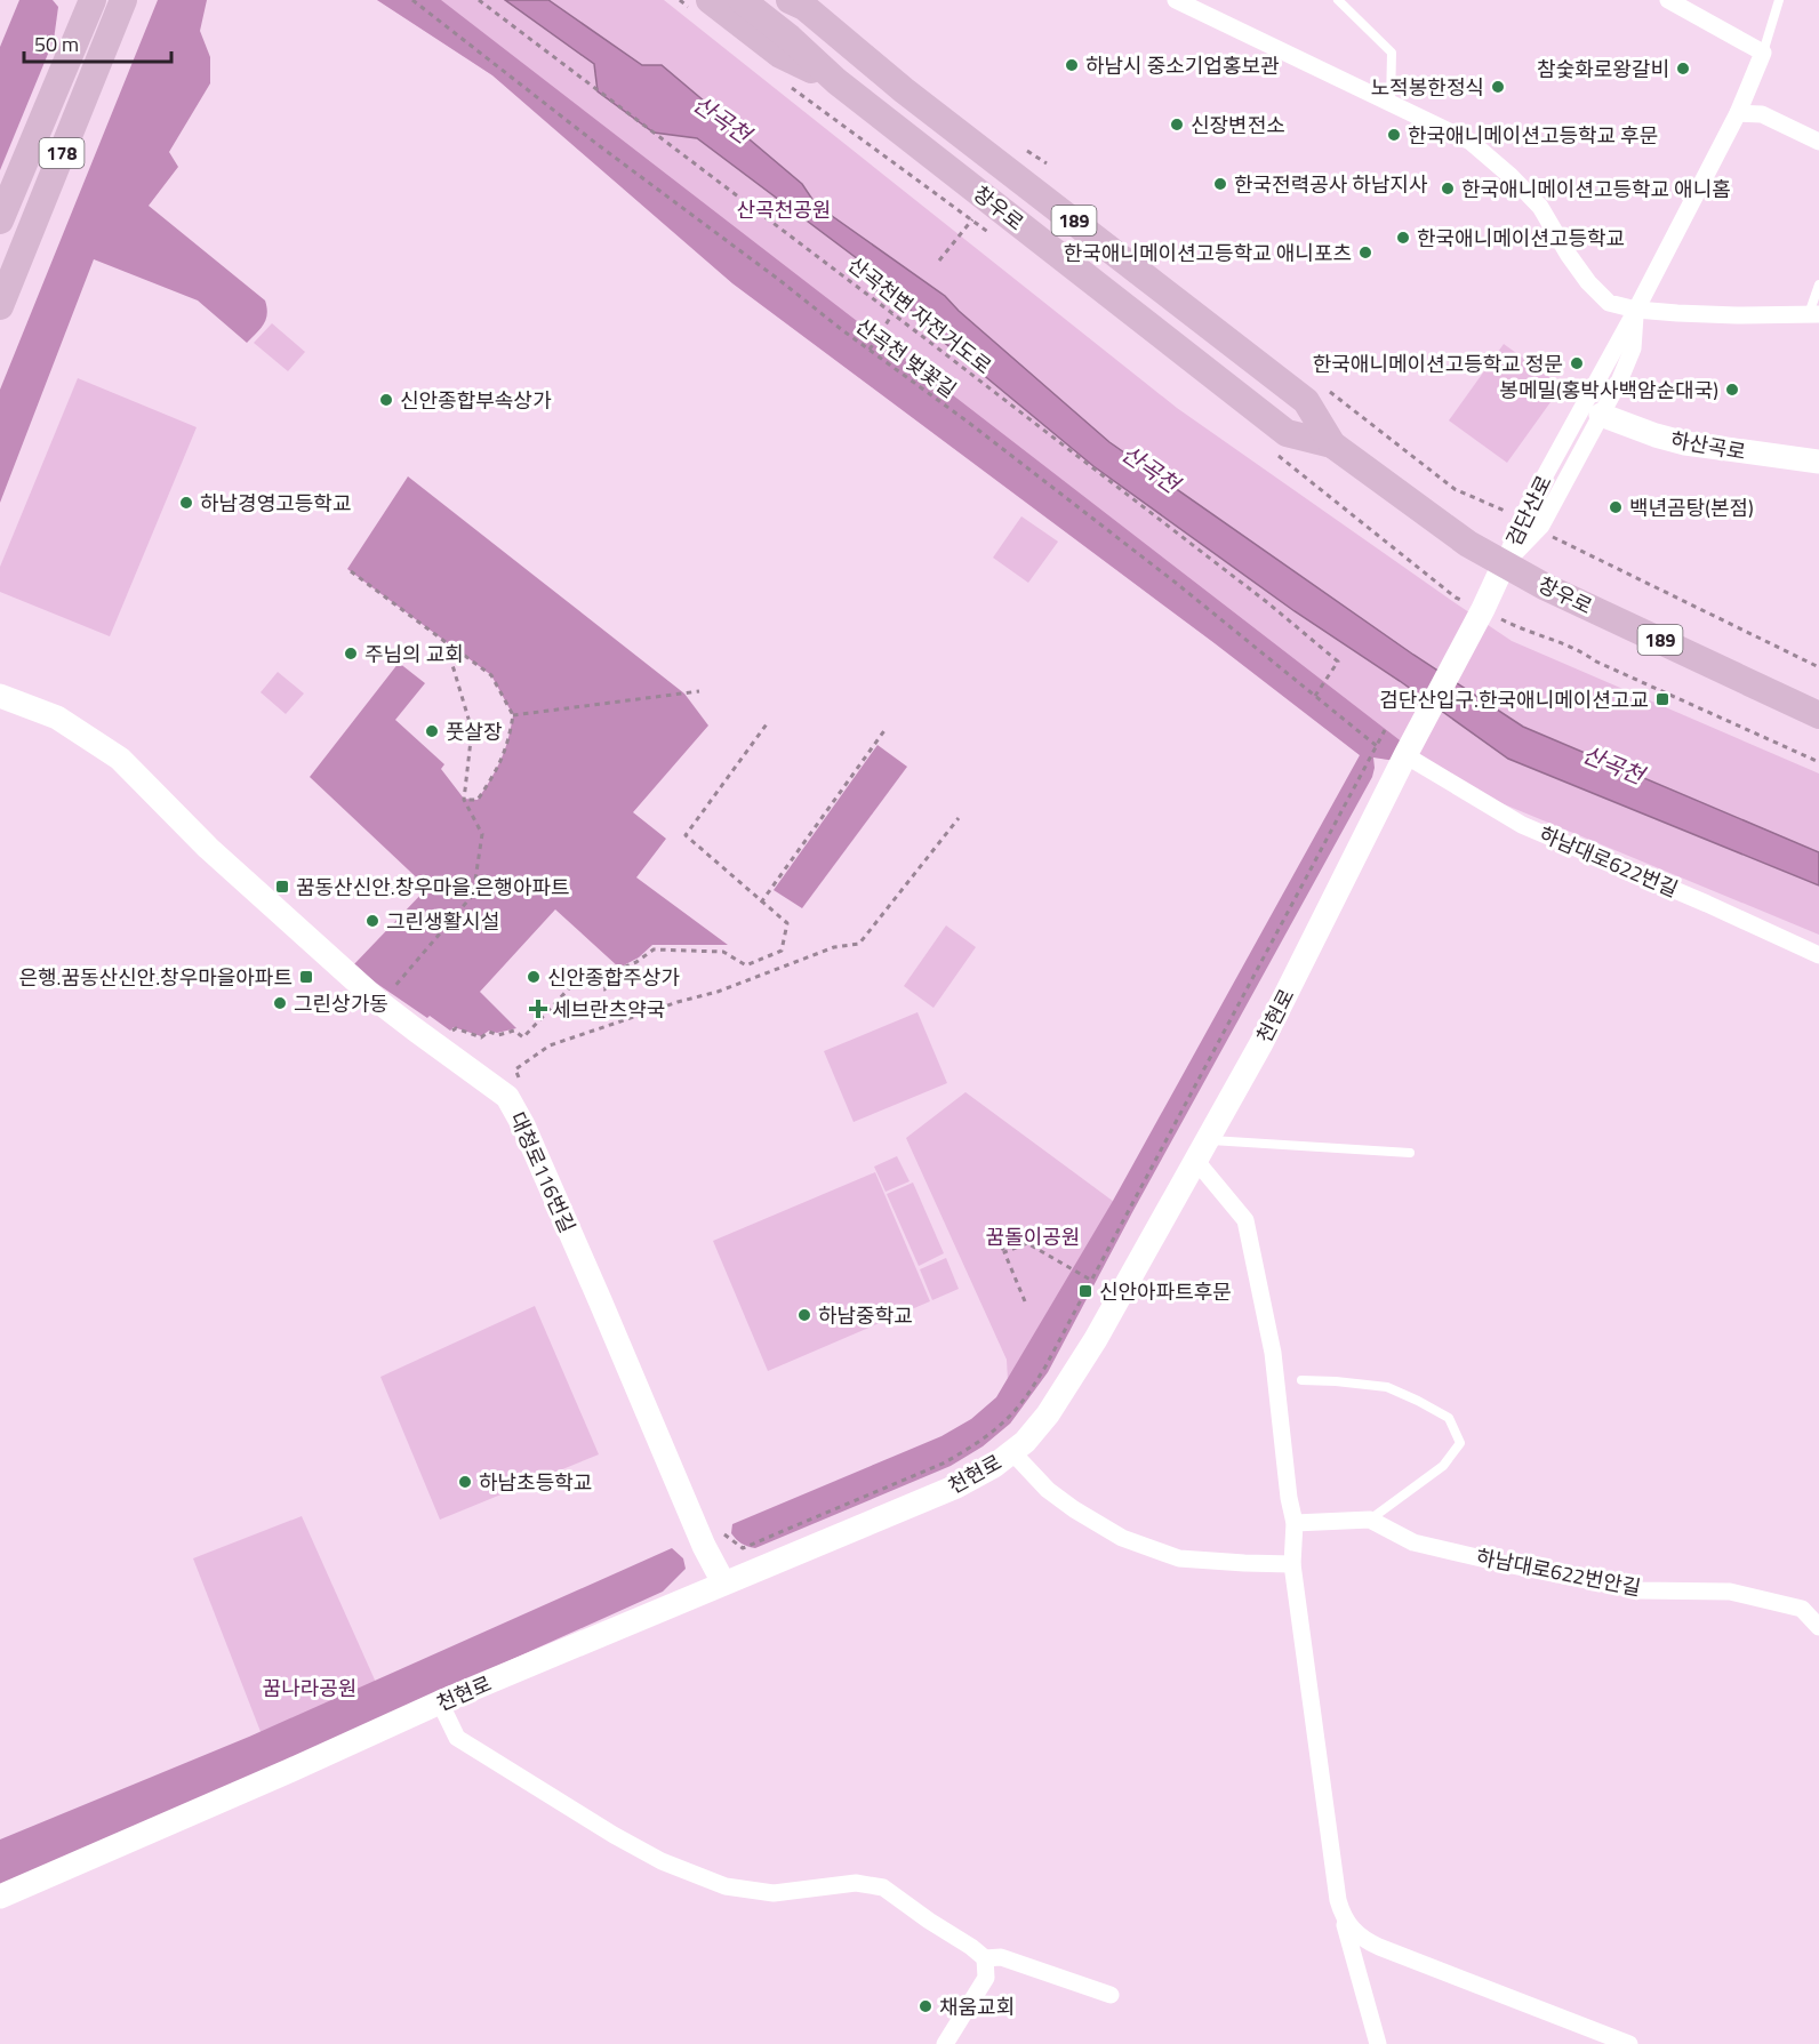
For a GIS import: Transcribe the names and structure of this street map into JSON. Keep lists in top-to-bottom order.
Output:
{
  "streets": {
    "main road": [
      "178",
      "창우로",
      "189",
      "하산곡로",
      "천현로",
      "대청로116번길"
    ],
    "street": ["검단산로", "하남대로622번길", "하남대로622번안길"],
    "path": ["산곡천변 자전거도로", "산곡천 벚꽃길"]
  },
  "crossings": [
    ["창우로", "검단산로"],
    ["창우로", "천현로"],
    ["산곡천변 자전거도로", "산곡천 벚꽃길"],
    ["하산곡로", "검단산로"],
    ["검단산로", "천현로"],
    ["하남대로622번길", "천현로"],
    ["천현로", "대청로116번길"]
  ],
  "water": ["산곡천"],
  "parks": ["산곡천공원", "꿈돌이공원", "꿈나라공원"],
  "places": {
    "other": [
      "하남시 중소기업홍보관",
      "참숯화로왕갈비",
      "노적봉한정식",
      "신장변전소",
      "한국애니메이션고등학교 후문",
      "한국전력공사 하남지사",
      "한국애니메이션고등학교 애니홈",
      "한국애니메이션고등학교",
      "한국애니메이션고등학교 애니포츠",
      "한국애니메이션고등학교 정문",
      "봉메밀(홍박사백암순대국)",
      "신안종합부속상가",
      "하남경영고등학교",
      "백년곰탕(본점)",
      "주님의 교회",
      "풋살장",
      "그린생활시설",
      "신안종합주상가",
      "그린상가동",
      "하남중학교",
      "하남초등학교",
      "채움교회"
    ],
    "transit": [
      "검단산입구.한국애니메이션고교",
      "꿈동산신안.창우마을.은행아파트",
      "은행.꿈동산신안.창우마을아파트",
      "신안아파트후문"
    ],
    "health": ["세브란츠약국"]
  },
  "scale_bar": "50 m"
}
